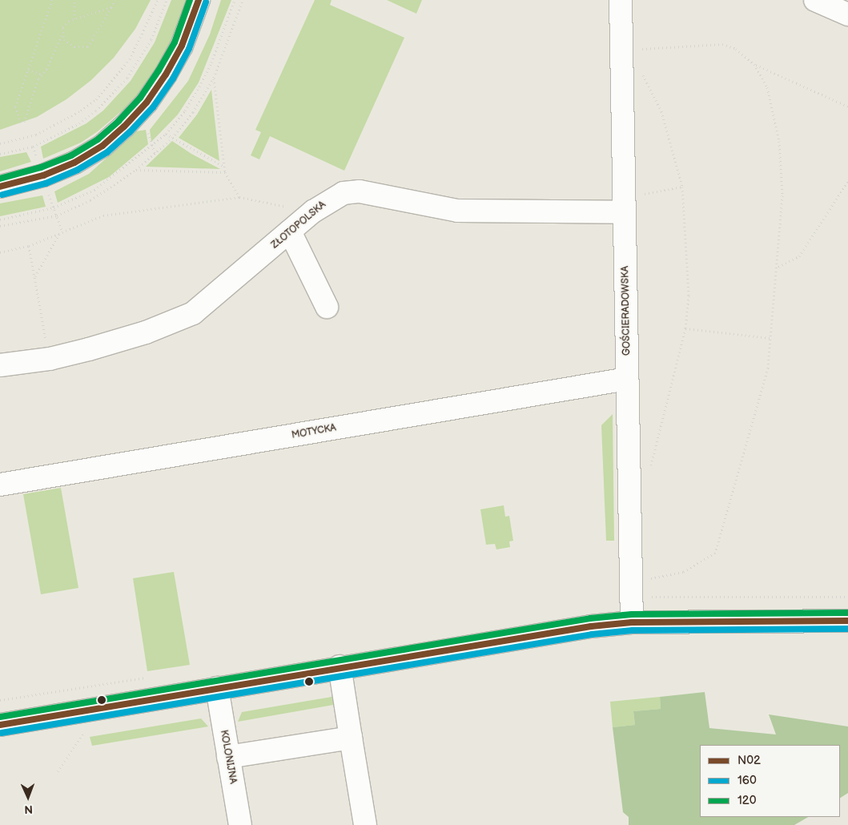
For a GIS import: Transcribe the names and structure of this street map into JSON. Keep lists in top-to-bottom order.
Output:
{
  "streets": {
    "street": [
      "ZŁOTOPOLSKA",
      "GOŚCIERADOWSKA",
      "MOTYCKA",
      "KOLONIJNA"
    ]
  },
  "crossings": [
    ["ZŁOTOPOLSKA", "GOŚCIERADOWSKA"],
    ["GOŚCIERADOWSKA", "MOTYCKA"]
  ],
  "lines": ["transit line N02", "transit line 120", "transit line 160"],
  "legend": ["N02", "160", "120"],
  "north": "bottom"
}
